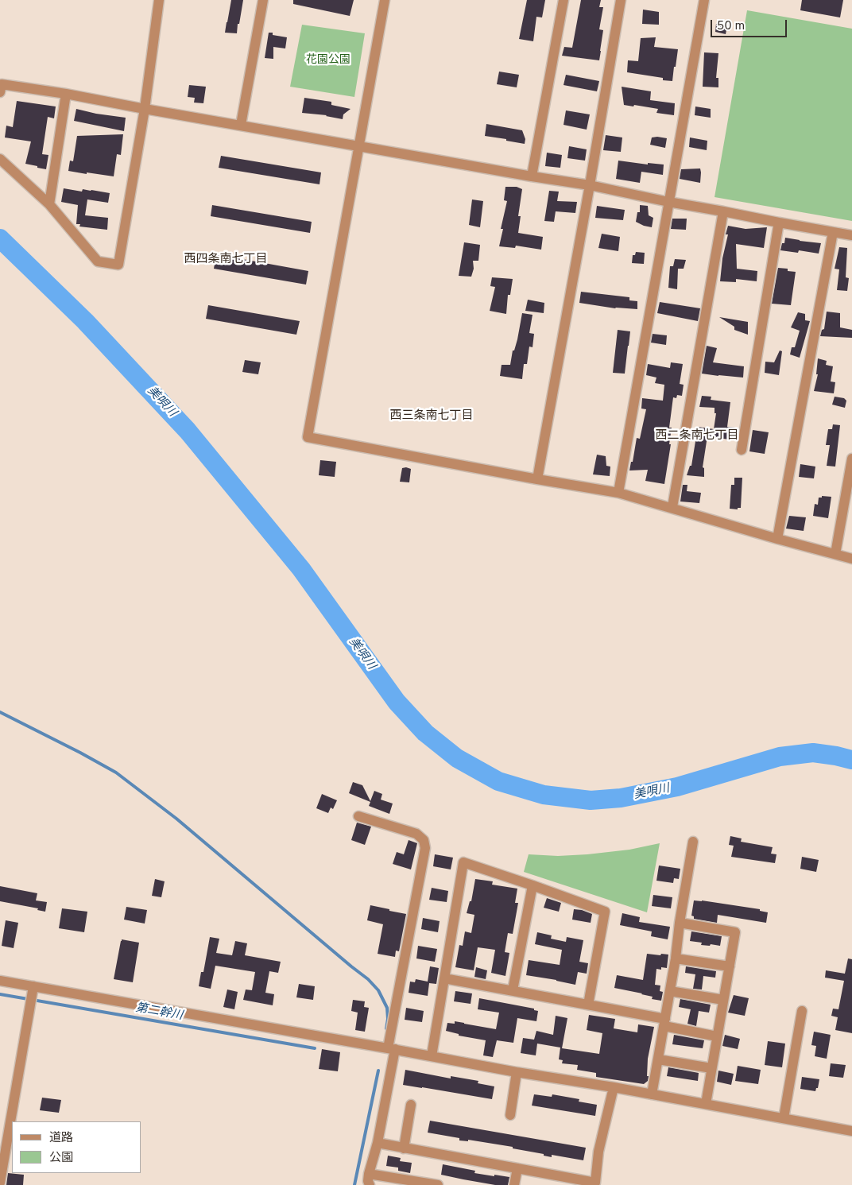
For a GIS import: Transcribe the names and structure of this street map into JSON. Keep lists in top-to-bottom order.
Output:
{
  "districts": ["西四条南七丁目", "西三条南七丁目", "西二条南七丁目"],
  "water": ["美唄川", "第二幹川"],
  "parks": ["花園公園"],
  "legend": ["道路", "公園"],
  "scale_bar": "50 m"
}
